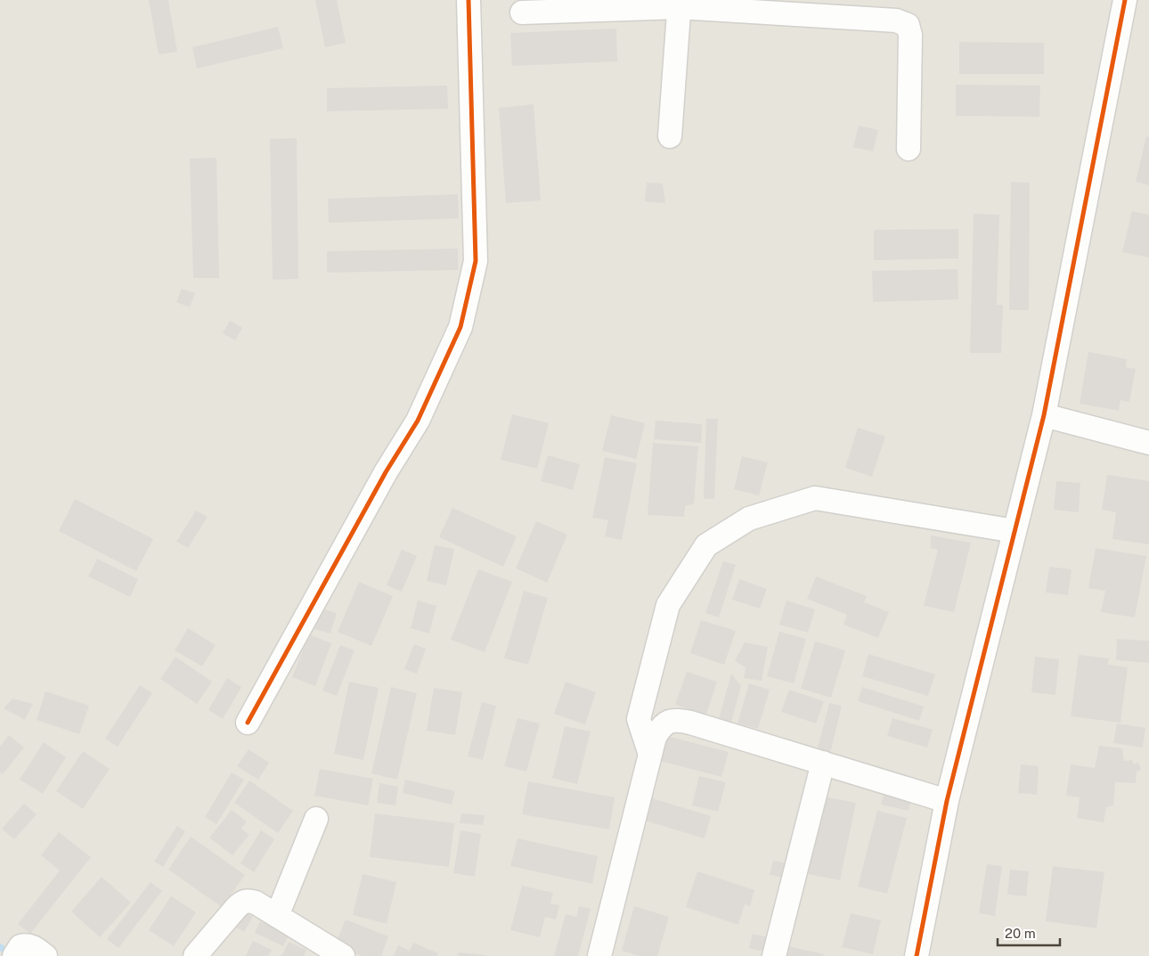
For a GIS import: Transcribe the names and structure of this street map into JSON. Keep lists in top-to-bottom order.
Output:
{
  "scale_bar": "20 m"
}
